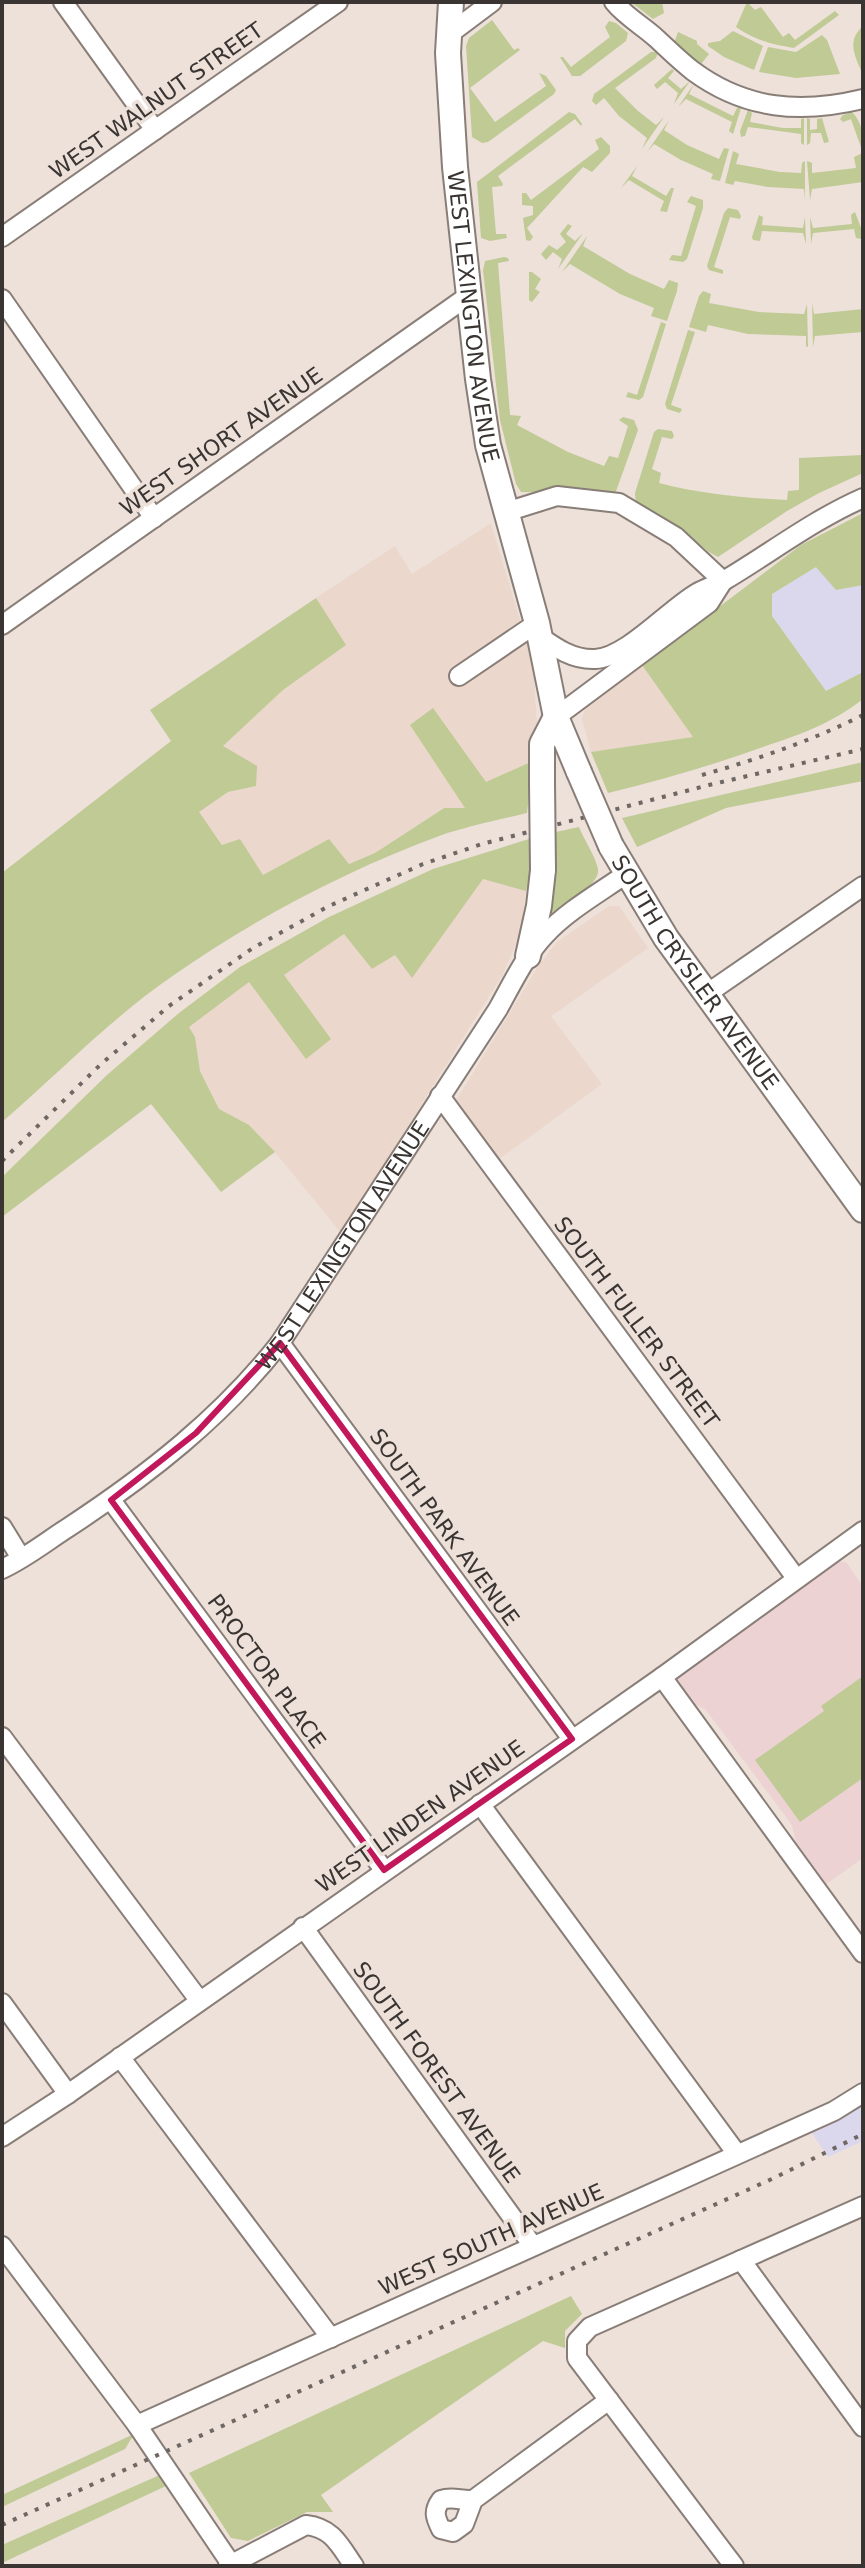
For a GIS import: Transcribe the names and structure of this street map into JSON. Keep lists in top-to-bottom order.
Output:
{
  "streets": {
    "main road": ["WEST LEXINGTON AVENUE", "SOUTH CRYSLER AVENUE"],
    "street": [
      "WEST WALNUT STREET",
      "WEST SHORT AVENUE",
      "SOUTH FULLER STREET",
      "SOUTH PARK AVENUE",
      "PROCTOR PLACE",
      "WEST LINDEN AVENUE",
      "SOUTH FOREST AVENUE",
      "WEST SOUTH AVENUE"
    ]
  },
  "crossings": [
    ["WEST LEXINGTON AVENUE", "WEST SHORT AVENUE"],
    ["WEST LEXINGTON AVENUE", "SOUTH CRYSLER AVENUE"],
    ["WEST LEXINGTON AVENUE", "SOUTH FULLER STREET"],
    ["WEST LEXINGTON AVENUE", "SOUTH PARK AVENUE"],
    ["WEST LEXINGTON AVENUE", "PROCTOR PLACE"],
    ["SOUTH FULLER STREET", "WEST LINDEN AVENUE"],
    ["SOUTH PARK AVENUE", "WEST LINDEN AVENUE"],
    ["PROCTOR PLACE", "WEST LINDEN AVENUE"],
    ["WEST LINDEN AVENUE", "SOUTH FOREST AVENUE"],
    ["SOUTH FOREST AVENUE", "WEST SOUTH AVENUE"]
  ]
}
